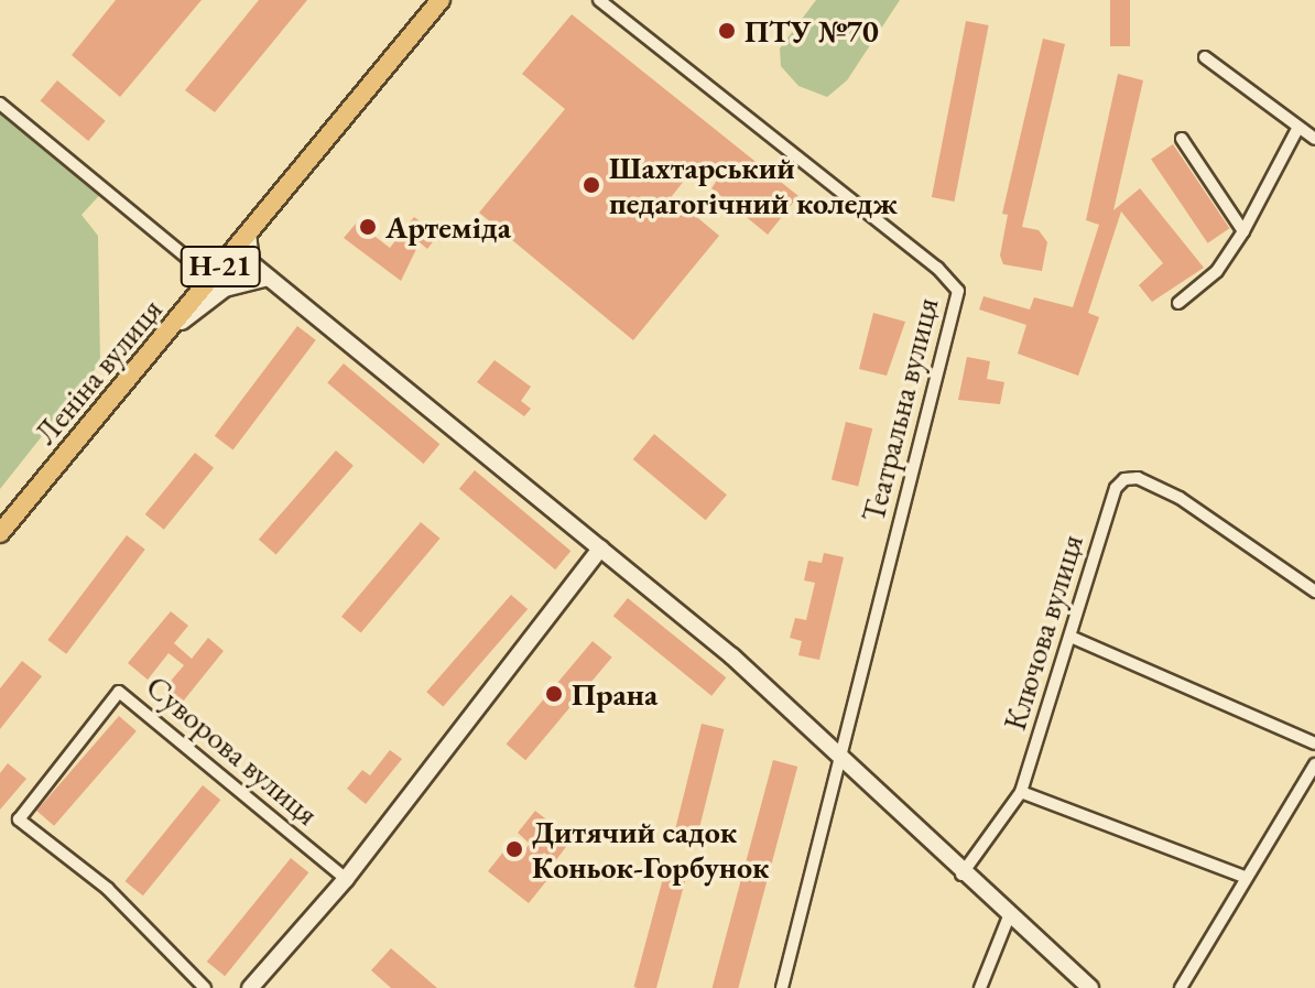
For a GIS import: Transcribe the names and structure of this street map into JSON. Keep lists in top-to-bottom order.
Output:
{
  "streets": {
    "main road": ["Н-21", "Леніна вулиця"],
    "street": ["Театральна вулиця", "Ключова вулиця", "Суворова вулиця"]
  },
  "places": [
    "ПТУ №70",
    "Шахтарський педагогічний коледж",
    "Артеміда",
    "Прана",
    "Дитячий садок Коньок-Горбунок"
  ]
}
